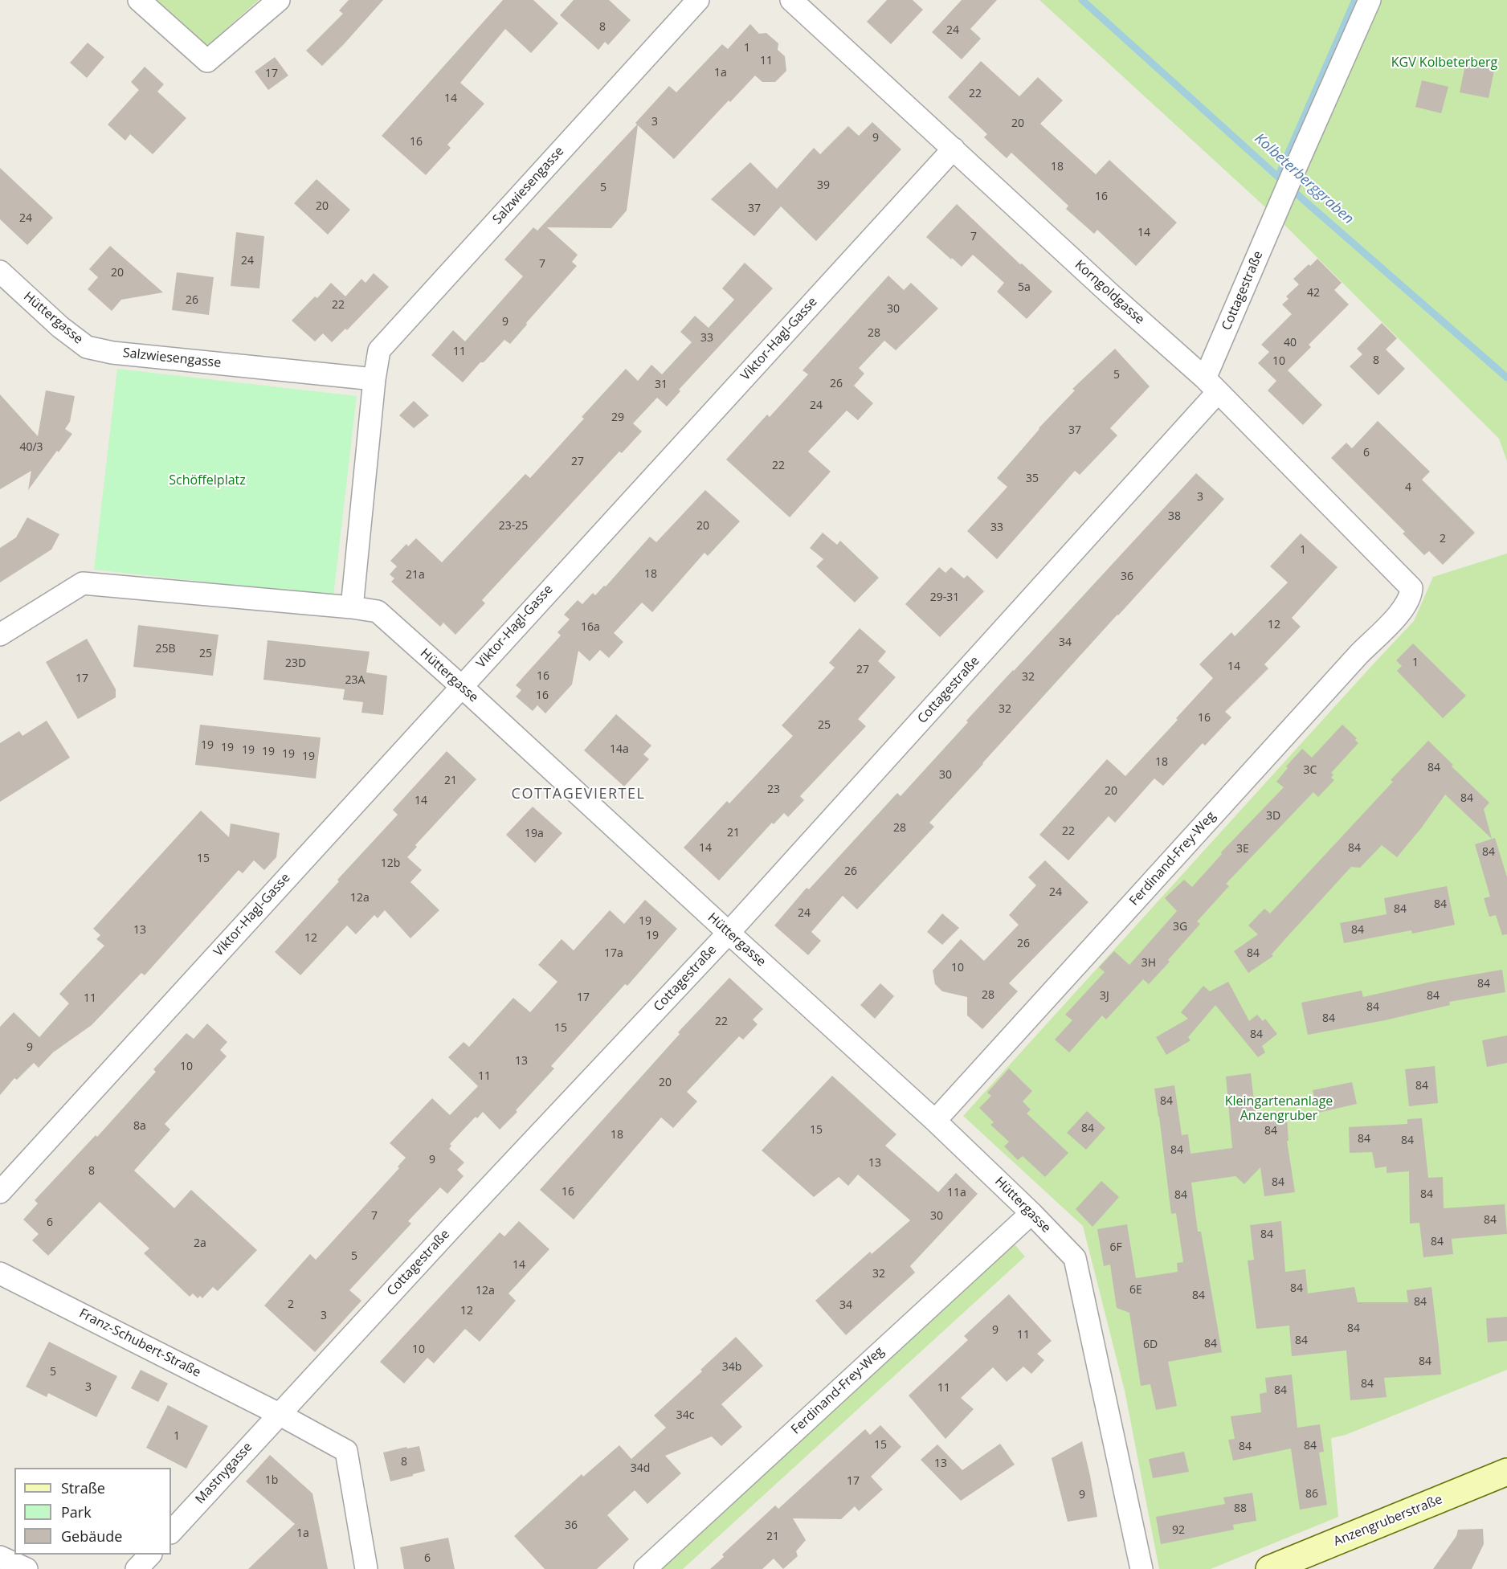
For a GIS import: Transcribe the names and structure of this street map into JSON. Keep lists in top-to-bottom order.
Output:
{
  "streets": {
    "street": [
      "Salzwiesengasse",
      "Cottagestraße",
      "Korngoldgasse",
      "Hüttergasse",
      "Viktor-Hagl-Gasse",
      "Ferdinand-Frey-Weg",
      "Franz-Schubert-Straße",
      "Mastnygasse",
      "Anzengruberstraße"
    ]
  },
  "crossings": [
    ["Salzwiesengasse", "Hüttergasse"],
    ["Cottagestraße", "Korngoldgasse"],
    ["Cottagestraße", "Hüttergasse"],
    ["Cottagestraße", "Franz-Schubert-Straße"],
    ["Cottagestraße", "Mastnygasse"],
    ["Korngoldgasse", "Viktor-Hagl-Gasse"],
    ["Korngoldgasse", "Ferdinand-Frey-Weg"],
    ["Hüttergasse", "Viktor-Hagl-Gasse"],
    ["Hüttergasse", "Ferdinand-Frey-Weg"],
    ["Franz-Schubert-Straße", "Mastnygasse"]
  ],
  "districts": ["COTTAGEVIERTEL"],
  "water": ["Kolbeterberggraben"],
  "parks": ["KGV Kolbeterberg", "Schöffelplatz", "Kleingartenanlage Anzengruber"],
  "house_numbers": [
    "8",
    "24",
    "1",
    "11",
    "1a",
    "17",
    "22",
    "14",
    "3",
    "20",
    "9",
    "16",
    "18",
    "39",
    "5",
    "16",
    "20",
    "37",
    "24",
    "14",
    "7",
    "24",
    "7",
    "20",
    "5a",
    "42",
    "26",
    "22",
    "30",
    "9",
    "28",
    "33",
    "40",
    "11",
    "8",
    "10",
    "5",
    "26",
    "31",
    "24",
    "29",
    "37",
    "40/3",
    "6",
    "27",
    "22",
    "35",
    "4",
    "3",
    "38",
    "23-25",
    "20",
    "33",
    "2",
    "1",
    "18",
    "21a",
    "36",
    "29-31",
    "12",
    "16a",
    "34",
    "25B",
    "25",
    "1",
    "23D",
    "14",
    "27",
    "16",
    "32",
    "17",
    "23A",
    "16",
    "32",
    "16",
    "25",
    "19",
    "19",
    "14a",
    "19",
    "19",
    "19",
    "19",
    "18",
    "84",
    "3C",
    "30",
    "21",
    "23",
    "20",
    "84",
    "14",
    "3D",
    "28",
    "22",
    "21",
    "19a",
    "14",
    "84",
    "3E",
    "84",
    "15",
    "12b",
    "26",
    "24",
    "12a",
    "84",
    "84",
    "24",
    "19",
    "3G",
    "13",
    "84",
    "19",
    "12",
    "26",
    "17a",
    "84",
    "3H",
    "10",
    "84",
    "28",
    "3J",
    "84",
    "17",
    "11",
    "84",
    "84",
    "22",
    "15",
    "84",
    "9",
    "13",
    "10",
    "11",
    "20",
    "84",
    "84",
    "8a",
    "84",
    "15",
    "84",
    "18",
    "84",
    "84",
    "84",
    "9",
    "13",
    "8",
    "84",
    "16",
    "11a",
    "84",
    "84",
    "7",
    "30",
    "84",
    "6",
    "84",
    "84",
    "2a",
    "6F",
    "5",
    "14",
    "32",
    "84",
    "6E",
    "12a",
    "84",
    "84",
    "2",
    "34",
    "12",
    "3",
    "84",
    "9",
    "11",
    "84",
    "84",
    "6D",
    "10",
    "84",
    "34b",
    "5",
    "84",
    "3",
    "11",
    "84",
    "34c",
    "1",
    "15",
    "84",
    "84",
    "8",
    "13",
    "34d",
    "1b",
    "17",
    "86",
    "9",
    "88",
    "36",
    "92",
    "1a",
    "21",
    "6"
  ],
  "legend": ["Straße", "Park", "Gebäude"]
}
